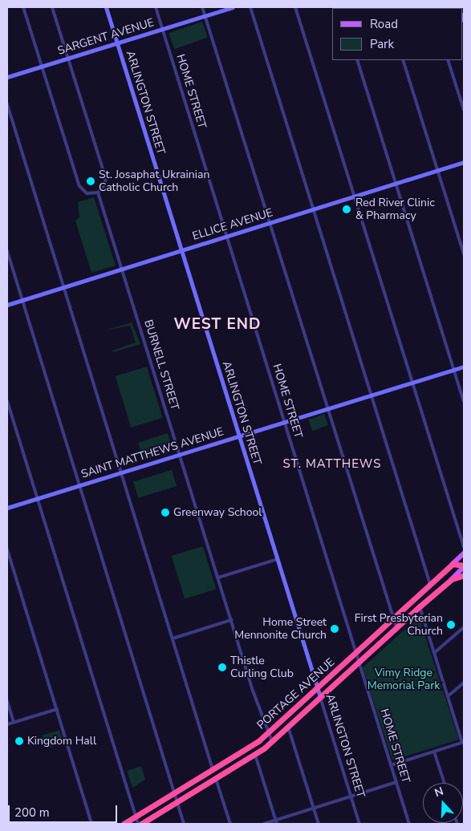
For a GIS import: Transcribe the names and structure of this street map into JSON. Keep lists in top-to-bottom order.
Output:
{
  "streets": {
    "highway": ["PORTAGE AVENUE"],
    "main road": [
      "SARGENT AVENUE",
      "ARLINGTON STREET",
      "ELLICE AVENUE",
      "SAINT MATTHEWS AVENUE"
    ],
    "street": ["HOME STREET", "BURNELL STREET"]
  },
  "crossings": [
    ["SARGENT AVENUE", "HOME STREET"],
    ["SARGENT AVENUE", "ARLINGTON STREET"],
    ["HOME STREET", "ELLICE AVENUE"],
    ["HOME STREET", "SAINT MATTHEWS AVENUE"],
    ["HOME STREET", "PORTAGE AVENUE"],
    ["ARLINGTON STREET", "ELLICE AVENUE"],
    ["ARLINGTON STREET", "SAINT MATTHEWS AVENUE"],
    ["ARLINGTON STREET", "PORTAGE AVENUE"],
    ["ELLICE AVENUE", "BURNELL STREET"],
    ["BURNELL STREET", "SAINT MATTHEWS AVENUE"],
    ["BURNELL STREET", "PORTAGE AVENUE"]
  ],
  "districts": ["WEST END", "ST. MATTHEWS"],
  "parks": ["Vimy Ridge Memorial Park"],
  "places": [
    "St. Josaphat Ukrainian Catholic Church",
    "Red River Clinic & Pharmacy",
    "Greenway School",
    "First Presbyterian Church",
    "Home Street Mennonite Church",
    "Thistle Curling Club",
    "Kingdom Hall"
  ],
  "legend": ["Road", "Park"],
  "scale_bar": "200 m",
  "north": "top"
}
